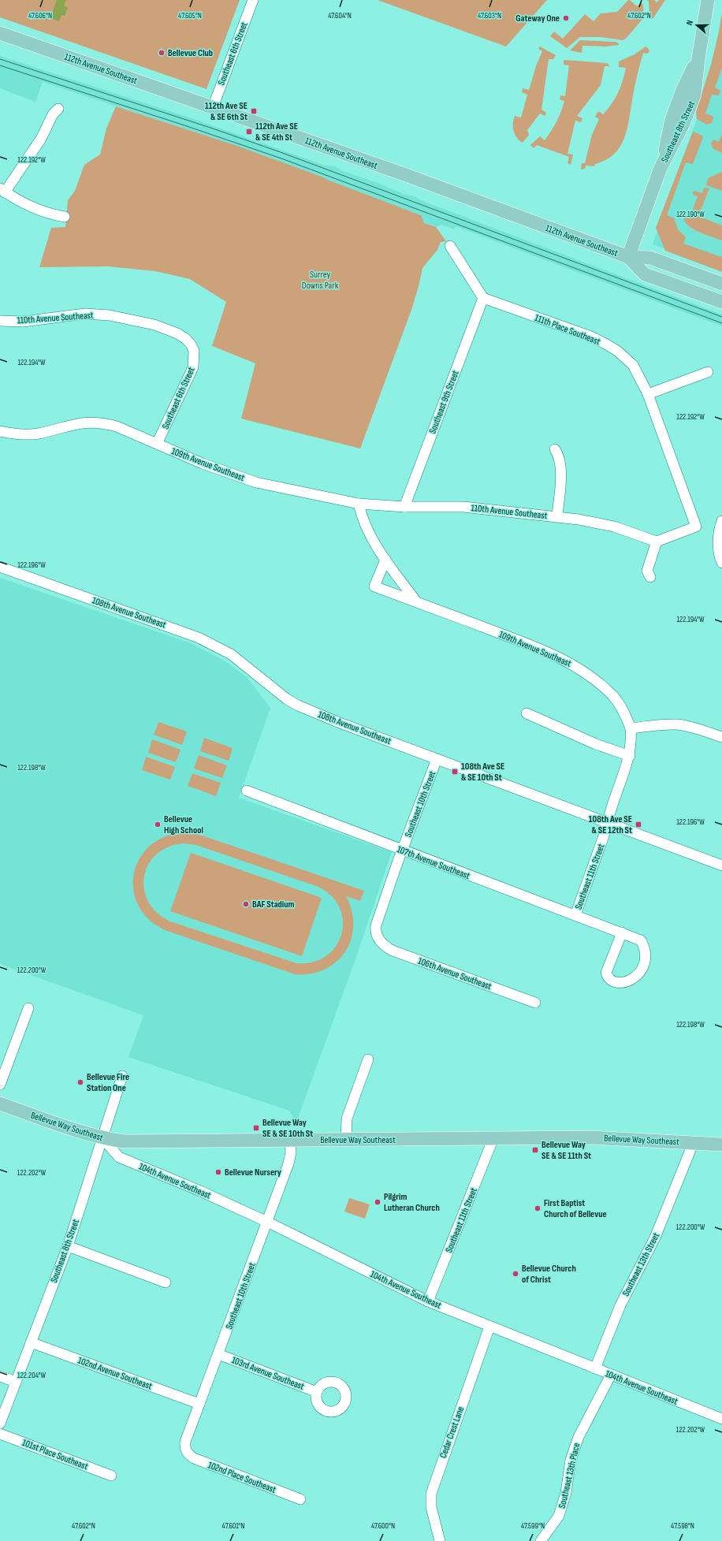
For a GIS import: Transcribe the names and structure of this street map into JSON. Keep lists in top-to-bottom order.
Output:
{
  "streets": {
    "main road": ["112th Avenue Southeast", "Southeast 8th Street", "Bellevue Way Southeast"],
    "street": [
      "Southeast 6th Street",
      "110th Avenue Southeast",
      "111th Place Southeast",
      "Southeast 9th Street",
      "109th Avenue Southeast",
      "108th Avenue Southeast",
      "Southeast 10th Street",
      "107th Avenue Southeast",
      "Southeast 11th Street",
      "106th Avenue Southeast",
      "104th Avenue Southeast",
      "Southeast 13th Street",
      "102nd Avenue Southeast",
      "103rd Avenue Southeast",
      "Cedar Crest Lane",
      "101st Place Southeast",
      "Southeast 13th Place",
      "102nd Place Southeast"
    ]
  },
  "crossings": [
    ["Southeast 6th Street", "112th Avenue Southeast"],
    ["Southeast 6th Street", "110th Avenue Southeast"],
    ["Southeast 6th Street", "109th Avenue Southeast"],
    ["112th Avenue Southeast", "Southeast 8th Street"],
    ["Southeast 8th Street", "Bellevue Way Southeast"],
    ["Southeast 8th Street", "104th Avenue Southeast"],
    ["Southeast 8th Street", "102nd Avenue Southeast"],
    ["110th Avenue Southeast", "111th Place Southeast"],
    ["110th Avenue Southeast", "Southeast 9th Street"],
    ["110th Avenue Southeast", "109th Avenue Southeast"],
    ["111th Place Southeast", "Southeast 9th Street"],
    ["109th Avenue Southeast", "Southeast 11th Street"],
    ["108th Avenue Southeast", "Southeast 10th Street"],
    ["108th Avenue Southeast", "Southeast 11th Street"],
    ["Southeast 10th Street", "107th Avenue Southeast"],
    ["Southeast 10th Street", "106th Avenue Southeast"],
    ["Southeast 10th Street", "Bellevue Way Southeast"],
    ["Southeast 10th Street", "104th Avenue Southeast"],
    ["Southeast 10th Street", "102nd Avenue Southeast"],
    ["Southeast 10th Street", "103rd Avenue Southeast"],
    ["Southeast 10th Street", "102nd Place Southeast"],
    ["107th Avenue Southeast", "Southeast 11th Street"],
    ["Southeast 11th Street", "Bellevue Way Southeast"],
    ["Southeast 11th Street", "104th Avenue Southeast"],
    ["Bellevue Way Southeast", "104th Avenue Southeast"],
    ["Bellevue Way Southeast", "Southeast 13th Street"],
    ["104th Avenue Southeast", "Southeast 13th Street"],
    ["104th Avenue Southeast", "Cedar Crest Lane"],
    ["104th Avenue Southeast", "Southeast 13th Place"]
  ],
  "parks": ["Surrey Downs Park"],
  "places": {
    "other": [
      "Gateway One",
      "Bellevue Club",
      "Bellevue High School",
      "BAF Stadium",
      "Bellevue Fire Station One",
      "Bellevue Nursery",
      "Pilgrim Lutheran Church",
      "First Baptist Church of Bellevue",
      "Bellevue Church of Christ"
    ],
    "transit": [
      "112th Ave SE & SE 6th St",
      "112th Ave SE & SE 4th St",
      "108th Ave SE & SE 10th St",
      "108th Ave SE & SE 12th St",
      "Bellevue Way SE & SE 10th St",
      "Bellevue Way SE & SE 11th St"
    ]
  },
  "north": "left",
  "coordinates": [
    "47.605°N",
    "47.604°N",
    "47.603°N",
    "47.602°N",
    "47.606°N",
    "122.192°W",
    "122.190°W",
    "122.194°W",
    "122.196°W",
    "122.198°W",
    "122.200°W",
    "122.202°W",
    "122.204°W",
    "47.601°N",
    "47.600°N",
    "47.599°N",
    "47.598°N"
  ]
}
